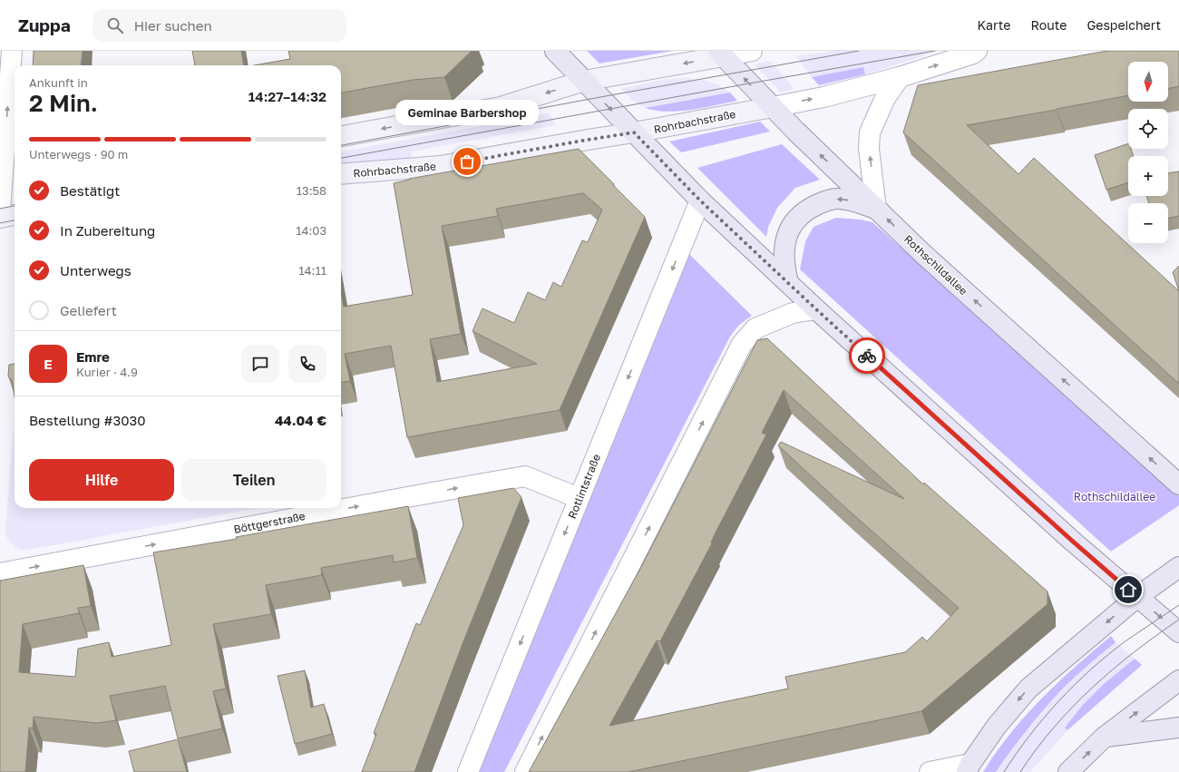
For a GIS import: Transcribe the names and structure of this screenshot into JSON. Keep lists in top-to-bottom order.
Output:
{
  "streets": {
    "main road": ["Rothschildallee"],
    "street": ["Rohrbachstraße", "Rotlintstraße", "Böttgerstraße"]
  },
  "crossings": [
    ["Rohrbachstraße", "Rothschildallee"],
    ["Rotlintstraße", "Böttgerstraße"]
  ],
  "one_way": ["Böttgerstraße"],
  "parks": ["Rothschildallee"],
  "places": ["Geminae Barbershop"],
  "north": "bottom",
  "page": {
    "header": "Zuppa",
    "search": "Hier suchen",
    "nav": ["Karte", "Route", "Gespeichert"],
    "map_buttons": ["+", "−"],
    "heading": ["2 Min.", "Ankunft in", "14:27–14:32"],
    "panel": [
      "Emre",
      "Kurier · 4.9",
      "Bestellung #3030",
      "44.04 €"
    ],
    "bubble": "Geminae Barbershop",
    "bar": "Unterwegs · 90 m",
    "list": [
      ["Bestätigt", "13:58"],
      ["In Zubereitung", "14:03"],
      ["Unterwegs", "14:11"],
      "Geliefert"
    ],
    "round": "E",
    "buttons": ["Hilfe", "Teilen"]
  }
}
